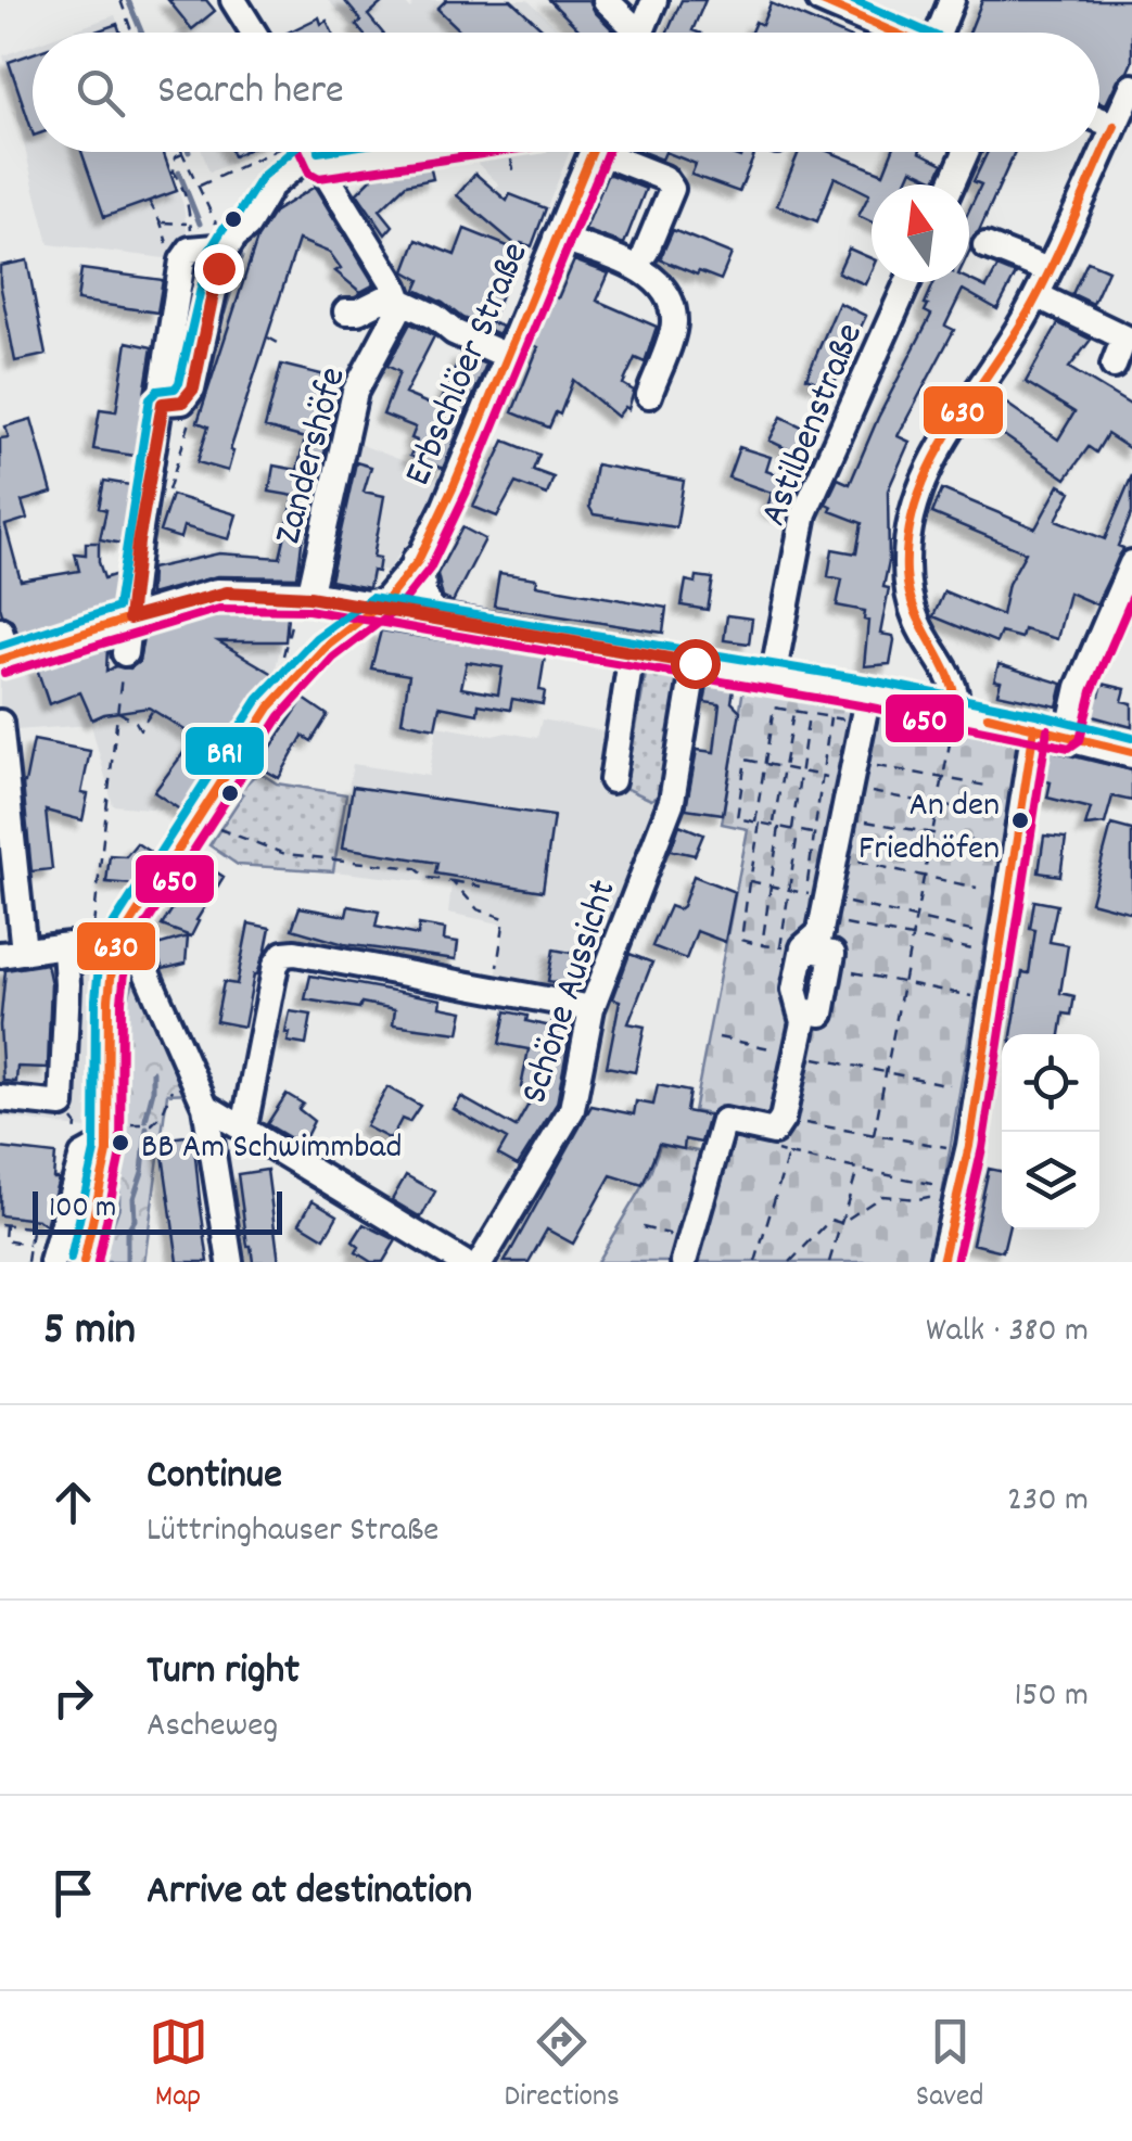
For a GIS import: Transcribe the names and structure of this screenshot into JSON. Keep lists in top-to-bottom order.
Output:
{
  "streets": {
    "street": [
      "Erbschlöer Straße",
      "Astilbenstraße",
      "Zandershöfe",
      "Schöne Aussicht"
    ]
  },
  "places": ["An den Friedhöfen", "BB Am Schwimmbad"],
  "lines": ["transit line 630", "transit line BR1", "transit line 650"],
  "scale_bar": "100 m",
  "north": "top",
  "page": {
    "search": "Search here",
    "scale": "100 m",
    "heading": ["5 min", "Walk · 380 m"],
    "list": [
      ["Continue", "Lüttringhauser Straße", "230 m"],
      ["Turn right", "Ascheweg", "150 m"],
      "Arrive at destination"
    ],
    "nav": ["Map", "Directions", "Saved"]
  }
}
